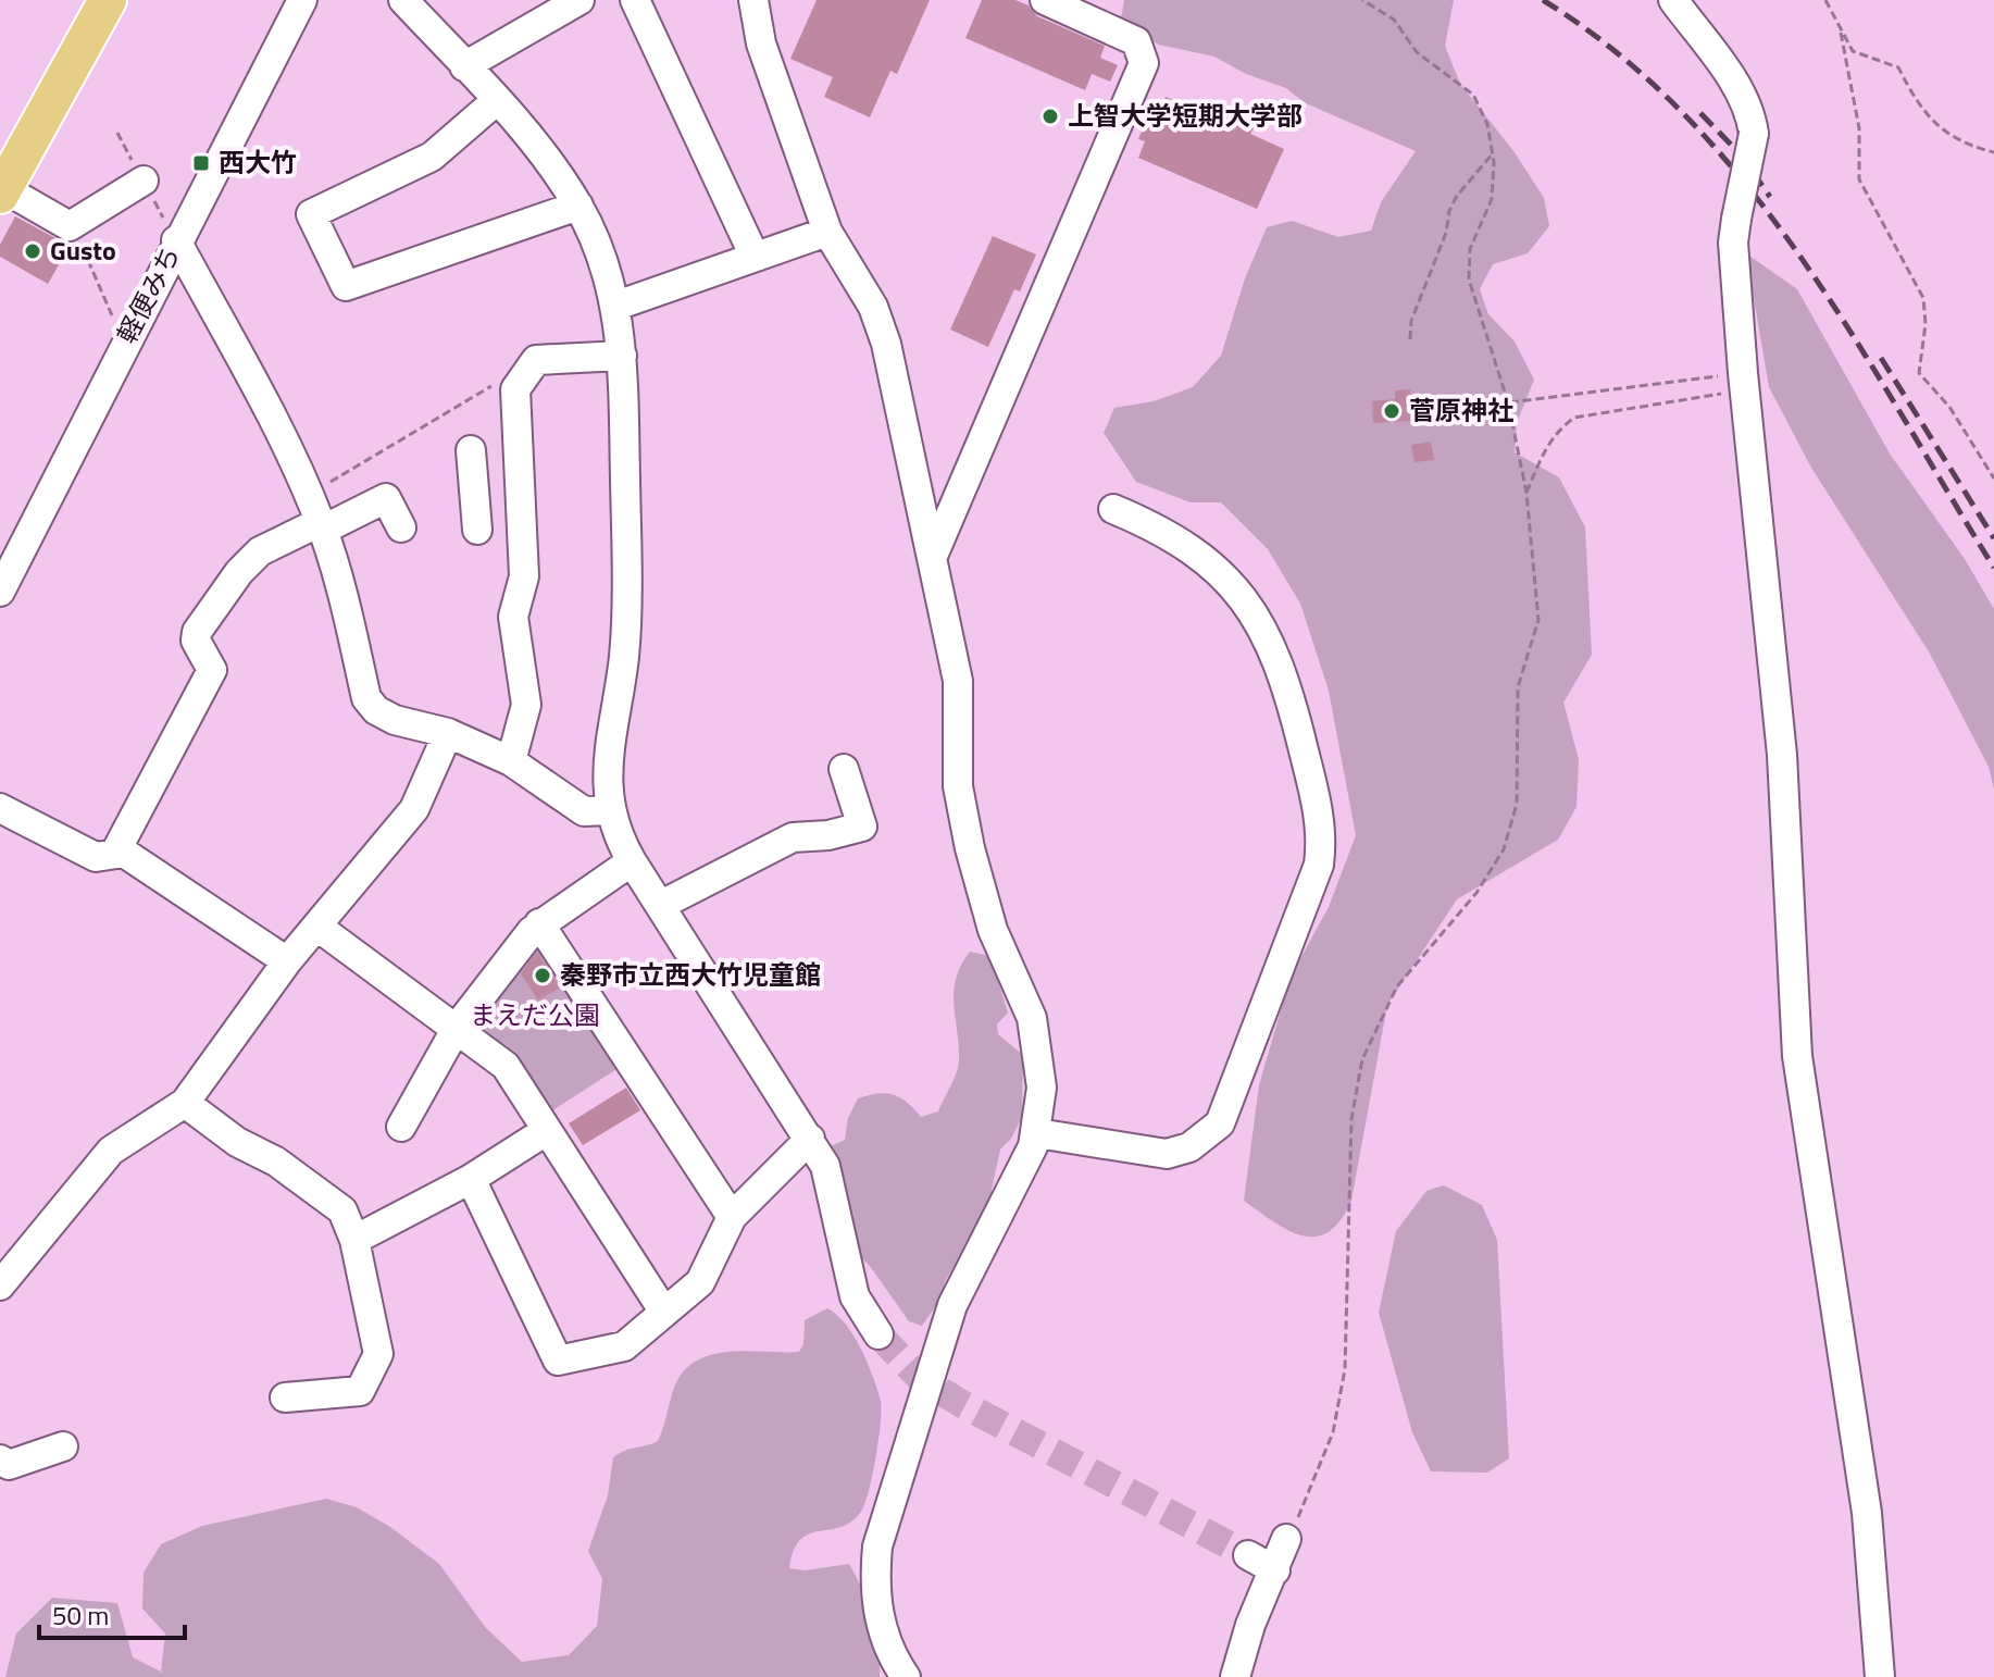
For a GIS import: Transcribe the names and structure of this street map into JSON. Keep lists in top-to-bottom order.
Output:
{
  "streets": {
    "street": ["軽便みち"]
  },
  "parks": ["まえだ公園"],
  "places": {
    "other": [
      "上智大学短期大学部",
      "Gusto",
      "菅原神社",
      "秦野市立西大竹児童館"
    ],
    "transit": ["西大竹"]
  },
  "scale_bar": "50 m"
}
